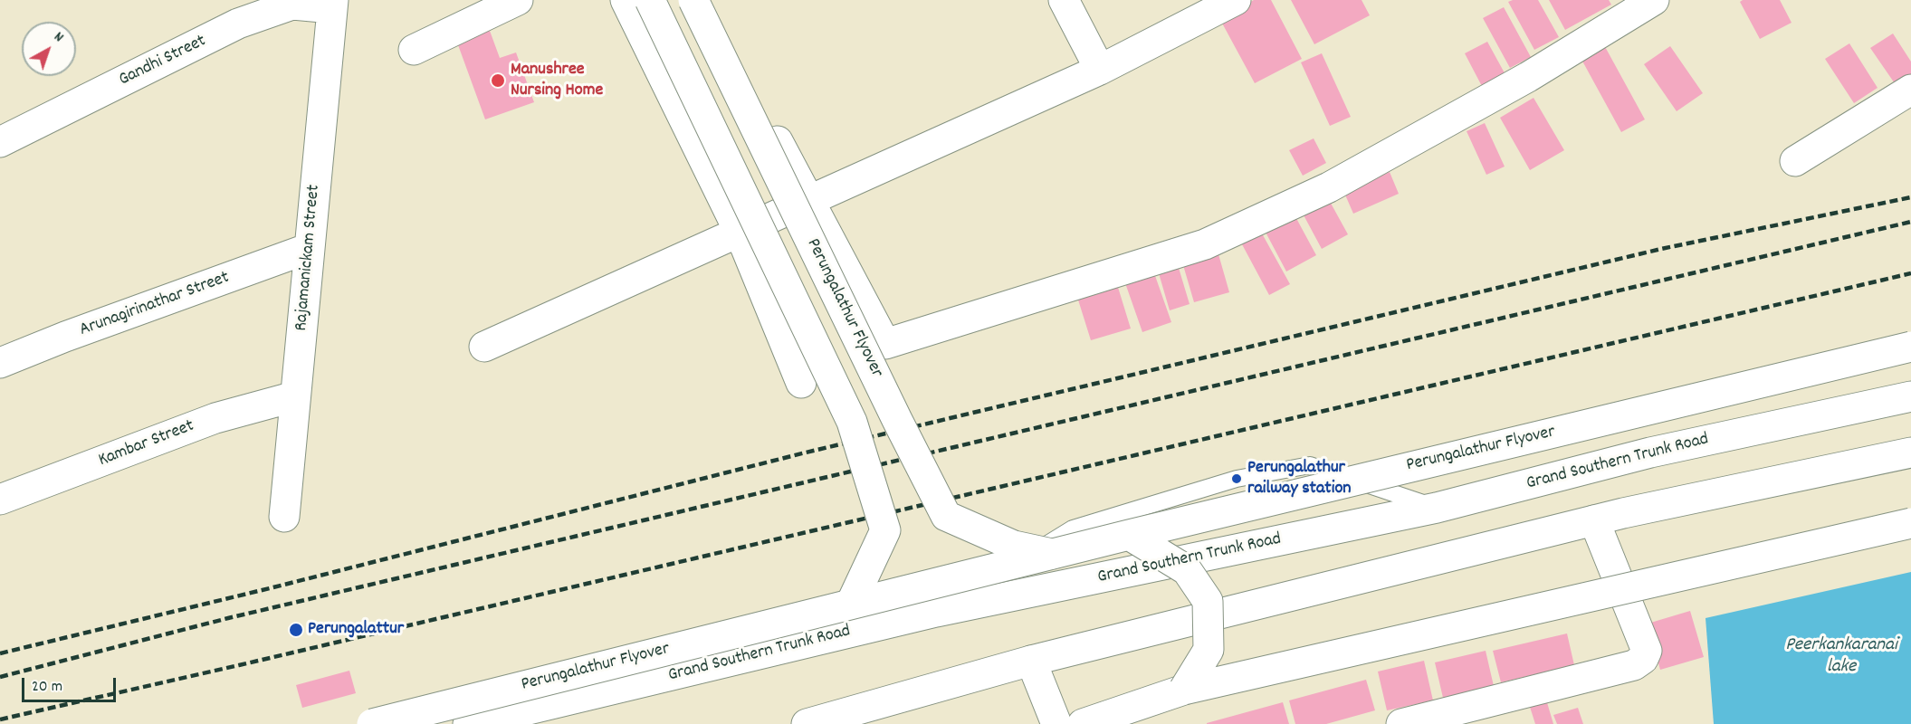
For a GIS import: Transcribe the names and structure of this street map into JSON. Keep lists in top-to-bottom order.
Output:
{
  "streets": {
    "main road": [
      "Gandhi Street",
      "Rajamanickam Street",
      "Arunagirinathar Street",
      "Perungalathur Flyover",
      "Kambar Street",
      "Grand Southern Trunk Road"
    ]
  },
  "crossings": [
    ["Gandhi Street", "Rajamanickam Street"],
    ["Rajamanickam Street", "Arunagirinathar Street"],
    ["Rajamanickam Street", "Kambar Street"]
  ],
  "water": ["Peerkankaranai lake"],
  "places": ["Manushree Nursing Home", "Perungalathur railway station", "Perungalattur"],
  "scale_bar": "20 m",
  "north": "top right"
}
